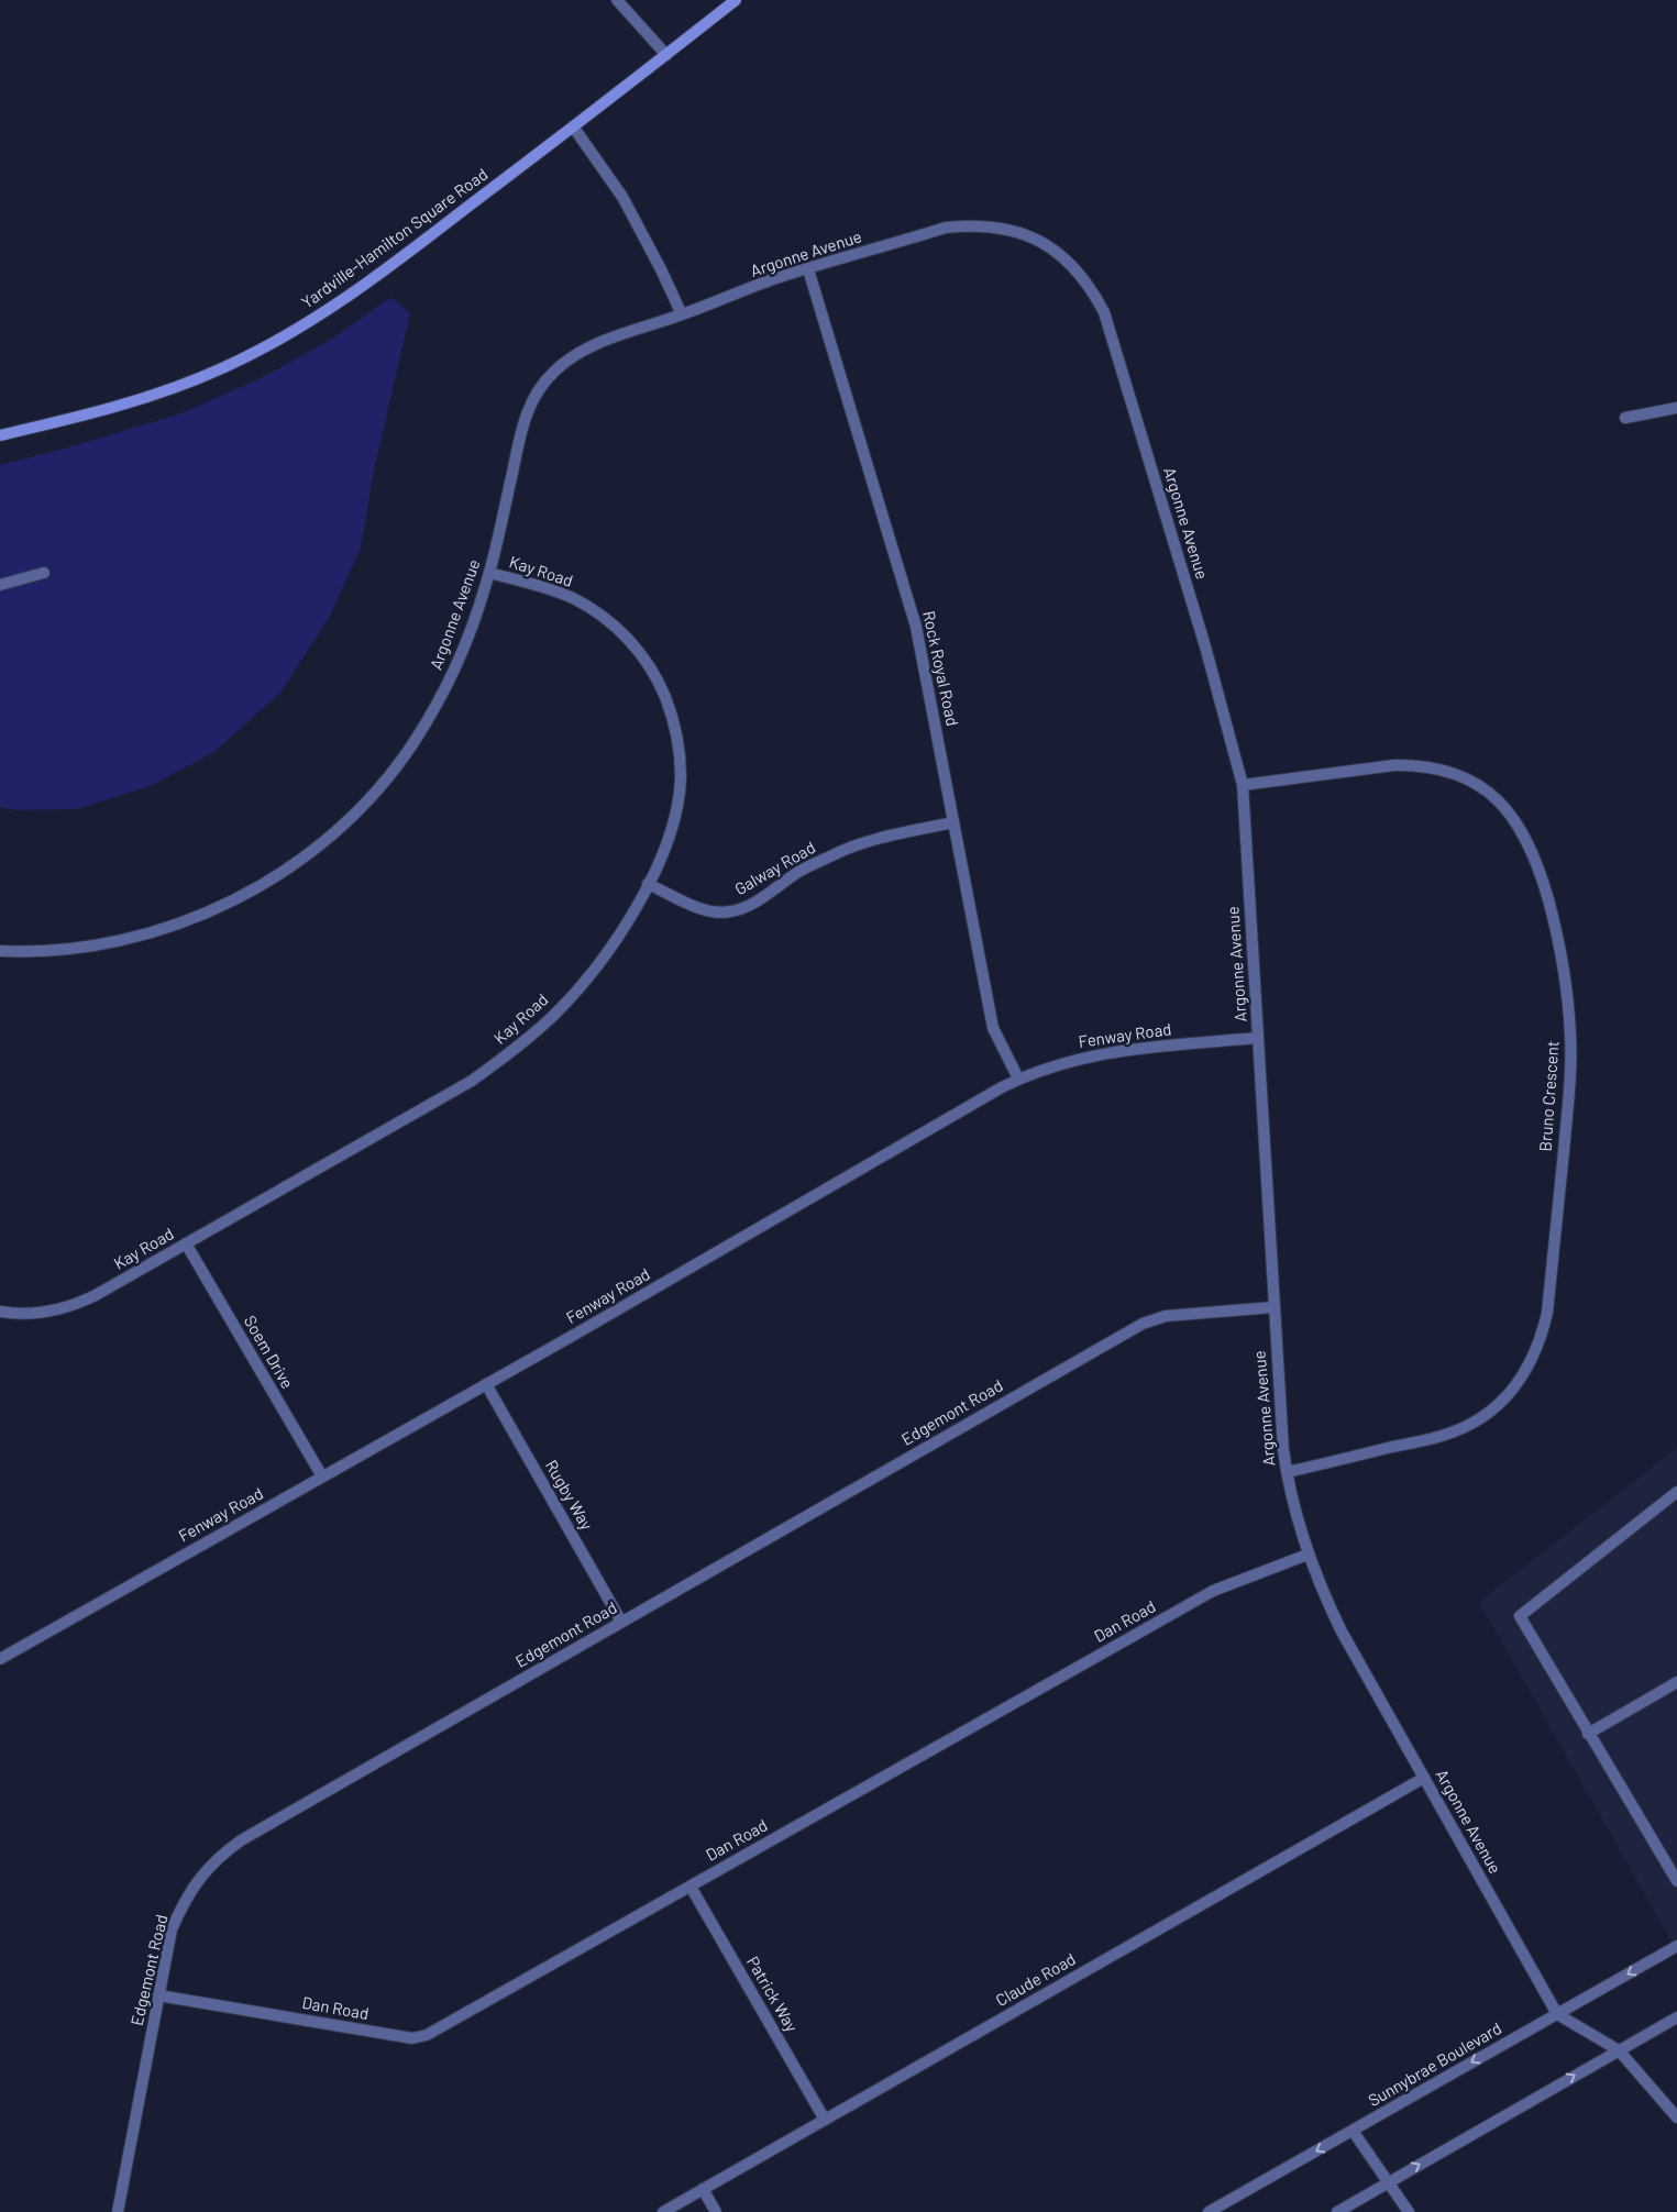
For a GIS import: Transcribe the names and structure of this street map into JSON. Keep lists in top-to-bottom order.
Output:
{
  "streets": {
    "street": [
      "Yardville-Hamilton Square Road",
      "Argonne Avenue",
      "Kay Road",
      "Rock Royal Road",
      "Galway Road",
      "Fenway Road",
      "Bruno Crescent",
      "Soem Drive",
      "Edgemont Road",
      "Rugby Way",
      "Dan Road",
      "Claude Road",
      "Patrick Way",
      "Sunnybrae Boulevard"
    ]
  },
  "crossings": [
    ["Argonne Avenue", "Kay Road"],
    ["Argonne Avenue", "Rock Royal Road"],
    ["Argonne Avenue", "Fenway Road"],
    ["Argonne Avenue", "Bruno Crescent"],
    ["Argonne Avenue", "Edgemont Road"],
    ["Argonne Avenue", "Dan Road"],
    ["Argonne Avenue", "Claude Road"],
    ["Argonne Avenue", "Sunnybrae Boulevard"],
    ["Kay Road", "Galway Road"],
    ["Kay Road", "Soem Drive"],
    ["Rock Royal Road", "Galway Road"],
    ["Rock Royal Road", "Fenway Road"],
    ["Fenway Road", "Soem Drive"],
    ["Fenway Road", "Rugby Way"],
    ["Edgemont Road", "Rugby Way"],
    ["Edgemont Road", "Dan Road"],
    ["Dan Road", "Patrick Way"],
    ["Claude Road", "Patrick Way"]
  ]
}
